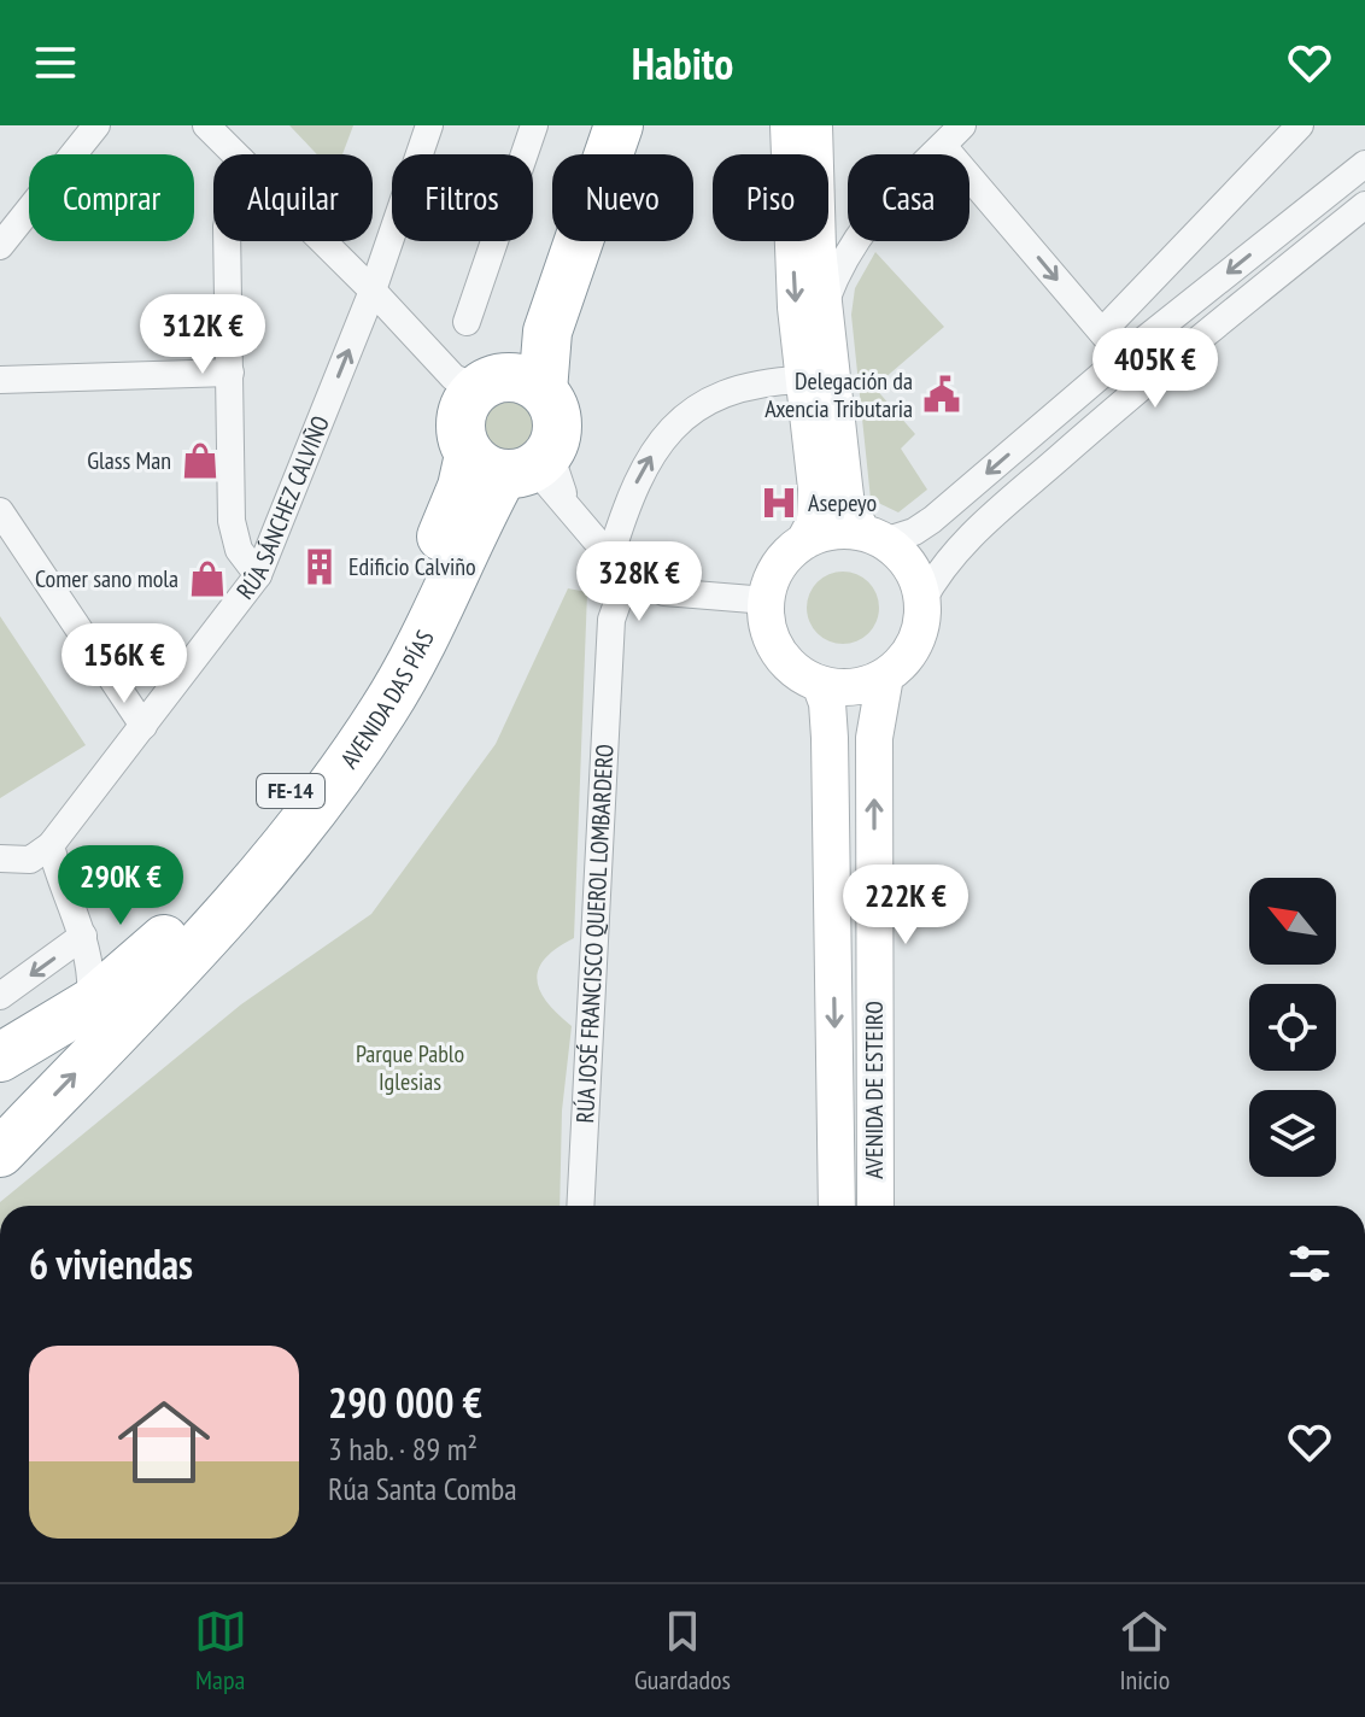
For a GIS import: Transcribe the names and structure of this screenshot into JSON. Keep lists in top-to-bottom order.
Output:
{
  "streets": {
    "highway": ["AVENIDA DAS PÍAS", "FE-14"],
    "main road": ["AVENIDA DE ESTEIRO"],
    "street": ["RÚA SÁNCHEZ CALVIÑO", "RÚA JOSÉ FRANCISCO QUEROL LOMBARDERO"]
  },
  "parks": ["Parque Pablo Iglesias"],
  "places": {
    "public building": ["Delegación da Axencia Tributaria"],
    "shop": ["Glass Man", "Comer sano mola"],
    "hospital": ["Asepeyo"],
    "building": ["Edificio Calviño"]
  },
  "north": "top left",
  "page": {
    "header": "Habito",
    "chip": [
      "Comprar",
      "Alquilar",
      "Filtros",
      "Nuevo",
      "Piso",
      "Casa"
    ],
    "price": [
      "312K €",
      "405K €",
      "328K €",
      "156K €",
      "290K €",
      "222K €"
    ],
    "heading": "6 viviendas",
    "list": [
      {
        "name": "290 000 €",
        "note": "3 hab. · 89 m² · Rúa Santa Comba"
      }
    ],
    "tabs": ["Mapa", "Guardados", "Inicio"]
  }
}
